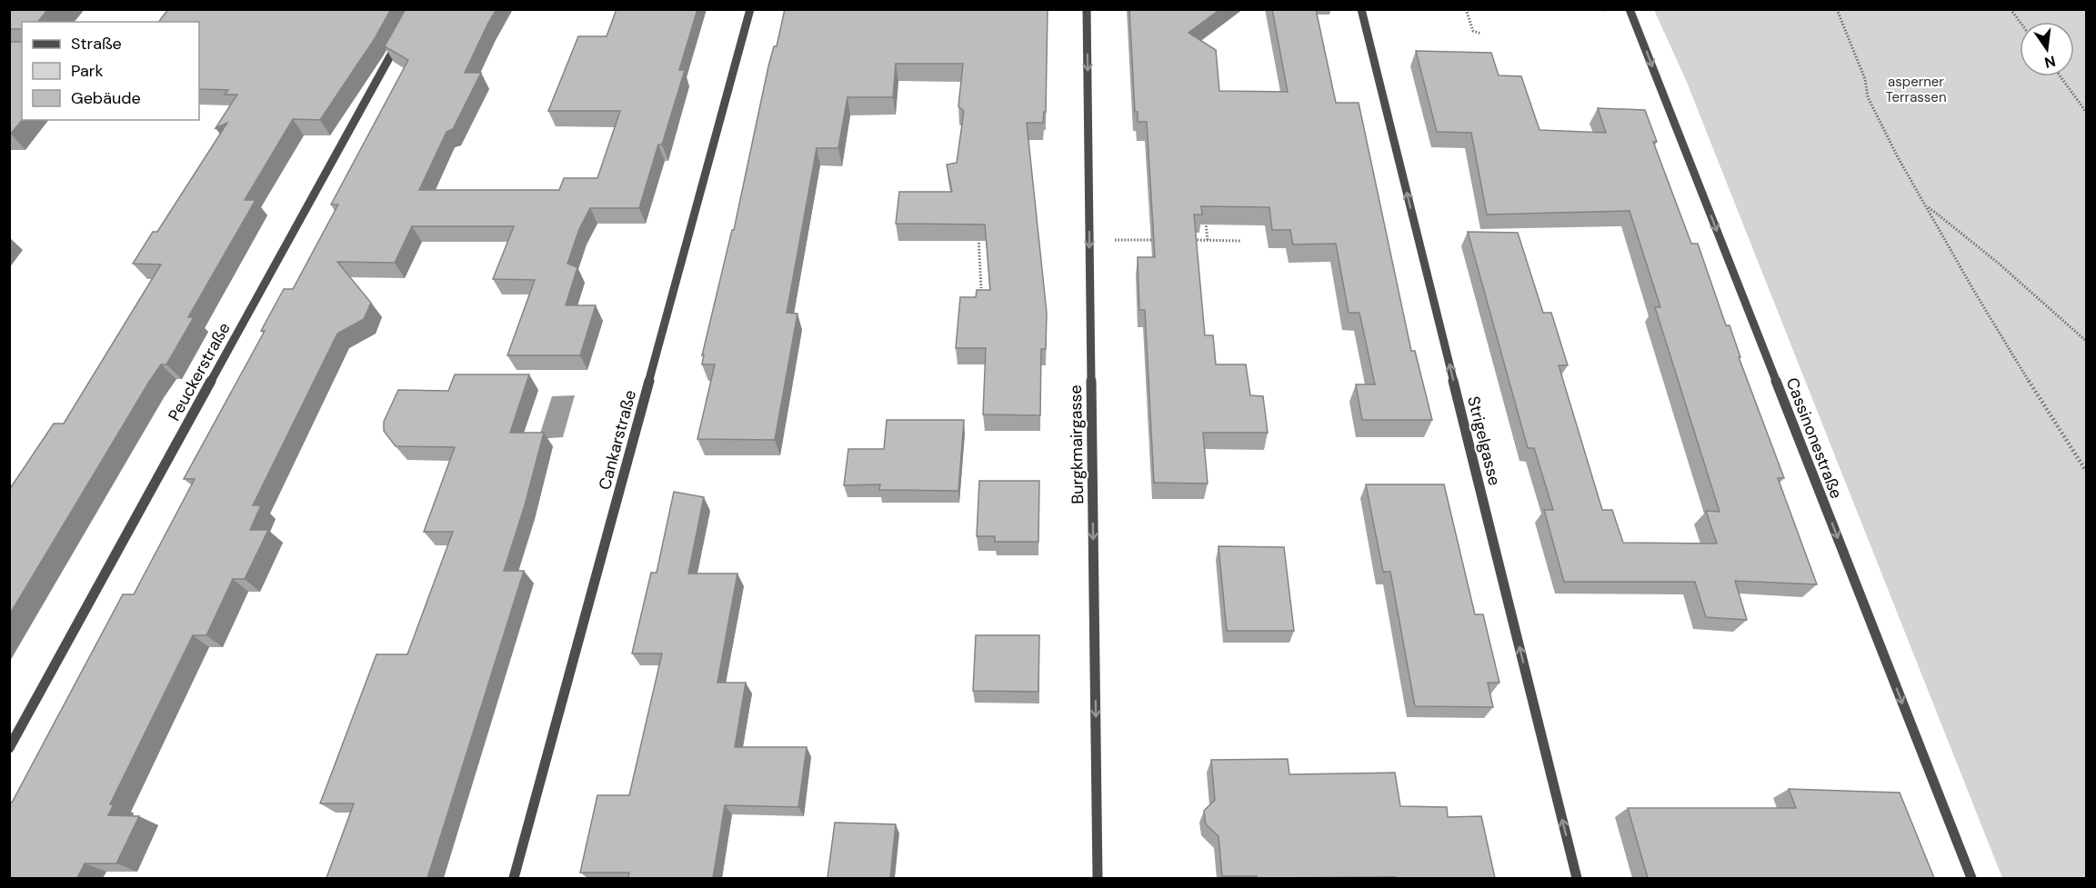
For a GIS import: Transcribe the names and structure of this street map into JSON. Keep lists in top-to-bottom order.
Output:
{
  "streets": {
    "street": [
      "Peuckerstraße",
      "Cassinonestraße",
      "Cankarstraße",
      "Strigelgasse",
      "Burgkmairgasse"
    ]
  },
  "one_way": ["Cassinonestraße", "Strigelgasse", "Burgkmairgasse"],
  "parks": ["asperner Terrassen"],
  "legend": ["Straße", "Park", "Gebäude"],
  "north": "bottom"
}
